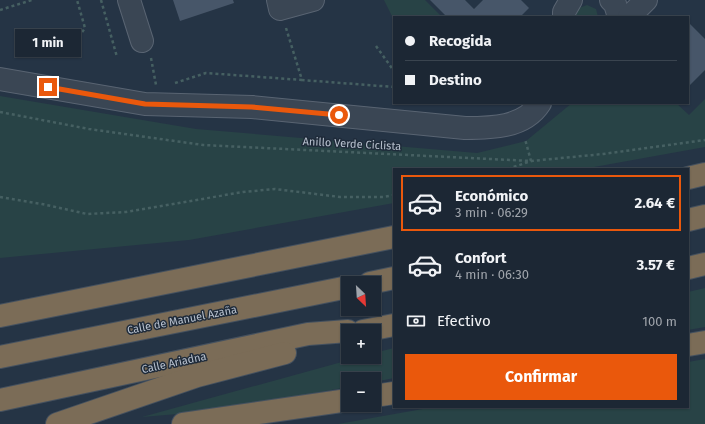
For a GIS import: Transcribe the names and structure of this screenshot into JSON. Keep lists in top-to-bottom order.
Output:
{
  "streets": {
    "highway": ["Calle de Manuel Azaña", "Calle Ariadna"],
    "path": ["Anillo Verde Ciclista"]
  },
  "north": "bottom right",
  "page": {
    "banner": ["Recogida", "Destino"],
    "bubble": "1 min",
    "list": [
      {
        "name": "Económico",
        "note": "3 min · 06:29",
        "value": "2.64 €"
      },
      {
        "name": "Confort",
        "note": "4 min · 06:30",
        "value": "3.57 €"
      }
    ],
    "map_buttons": ["+", "−"],
    "pay": ["Efectivo", "100 m"],
    "buttons": "Confirmar"
  }
}
